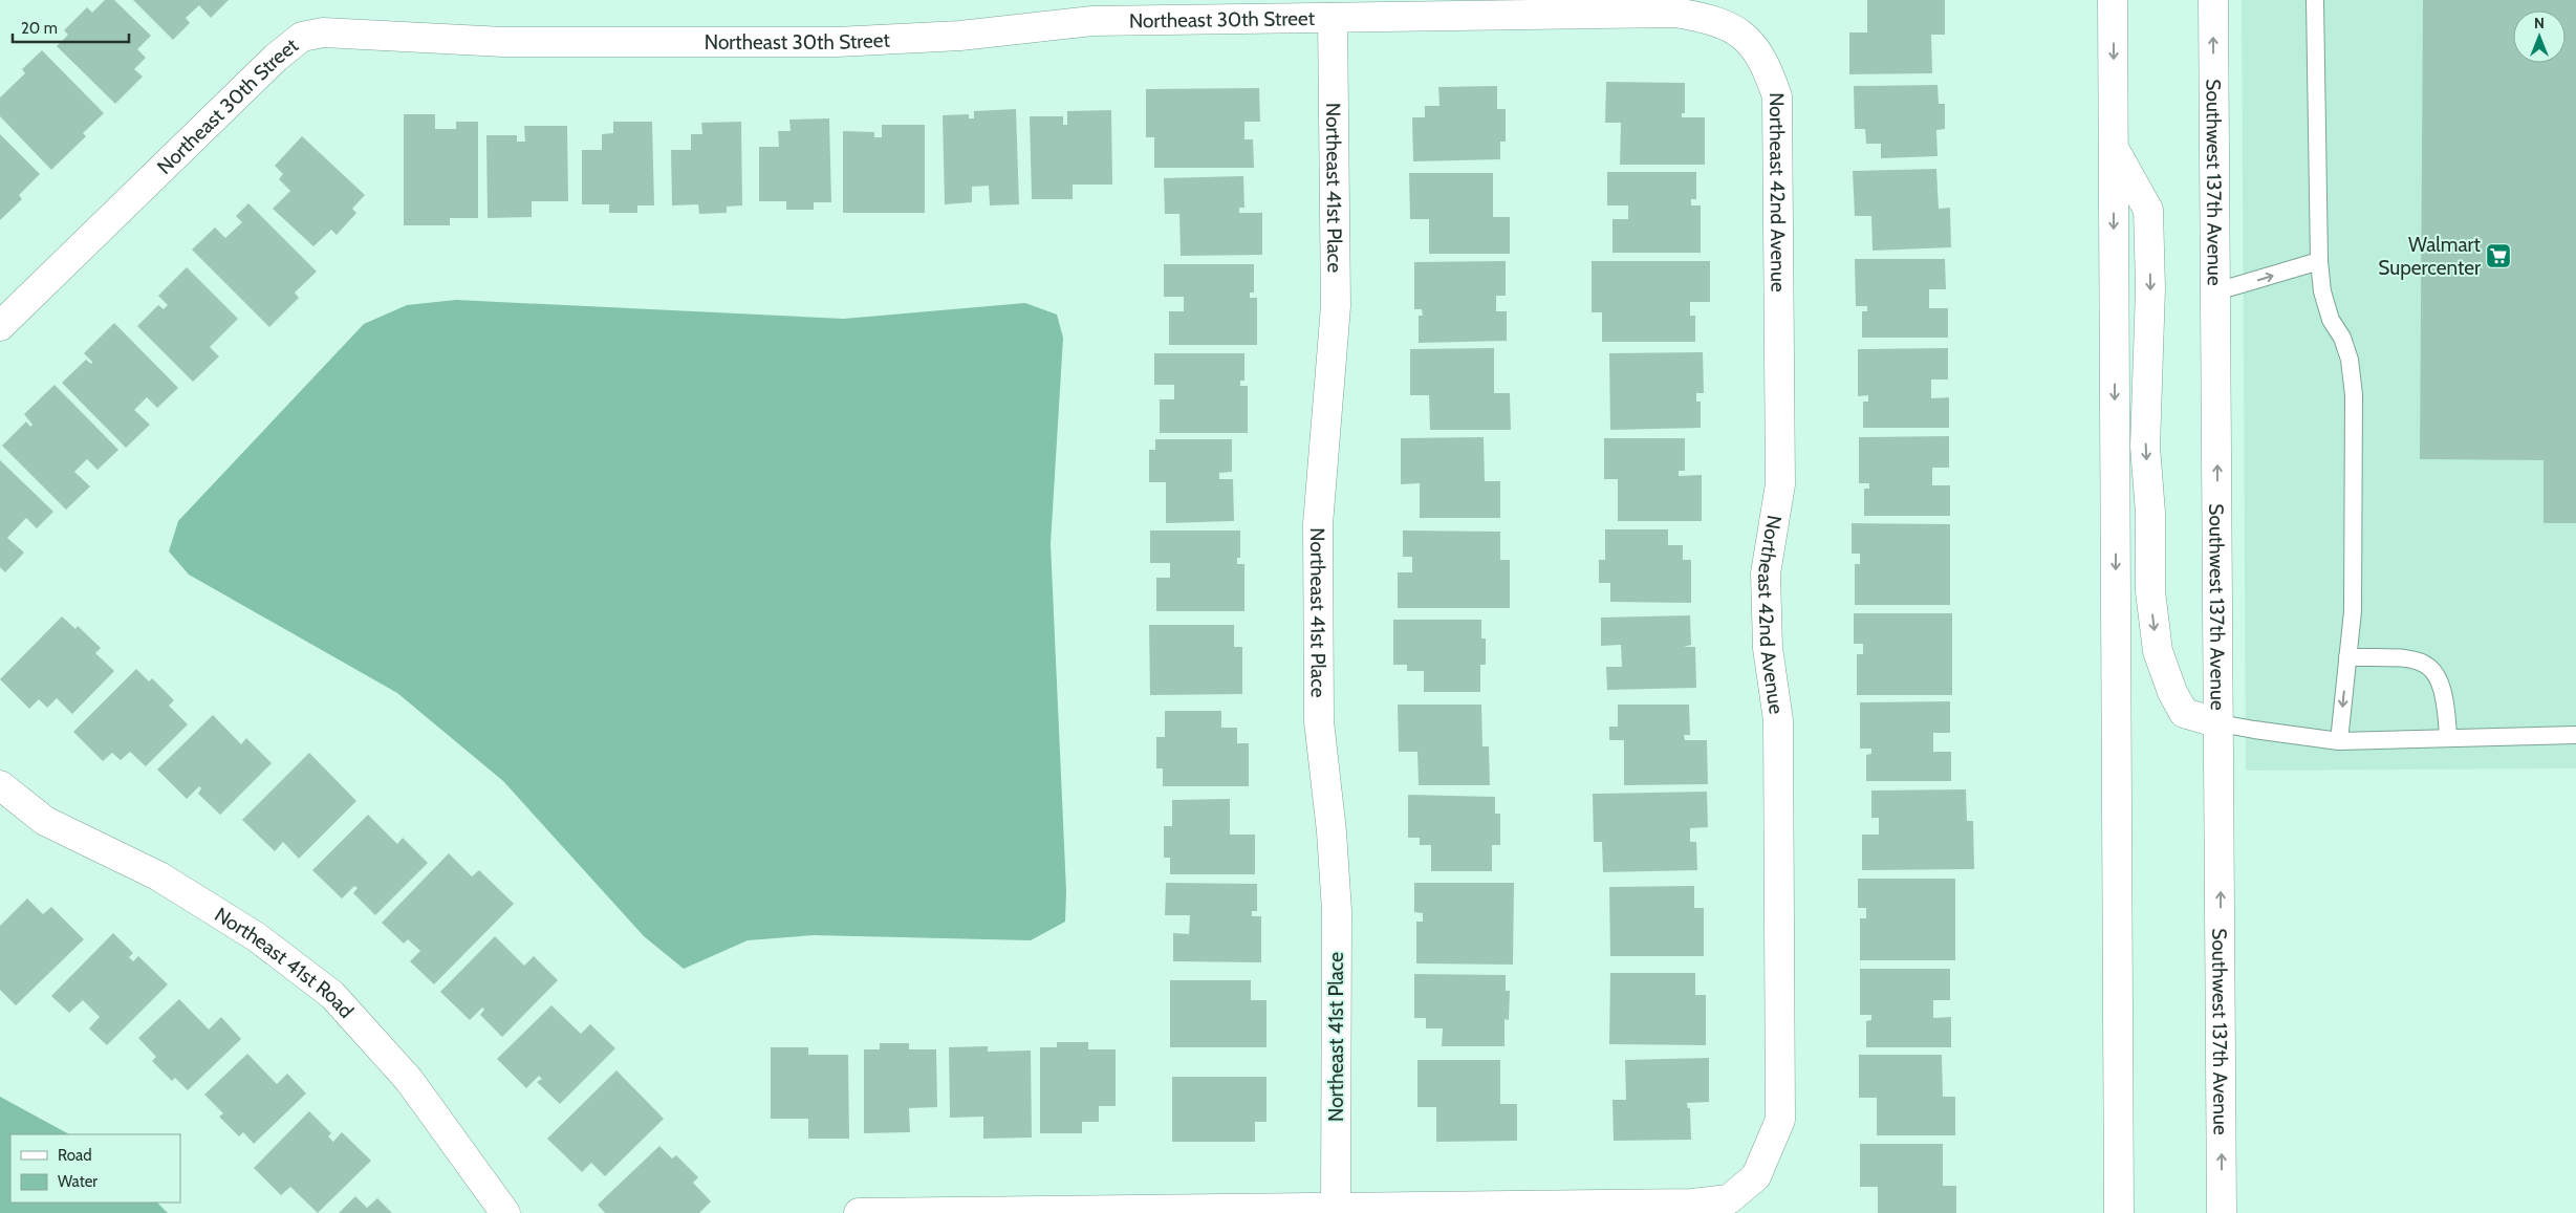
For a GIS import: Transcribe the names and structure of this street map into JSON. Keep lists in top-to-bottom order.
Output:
{
  "streets": {
    "street": [
      "Northeast 30th Street",
      "Southwest 137th Avenue",
      "Northeast 41st Place",
      "Northeast 42nd Avenue",
      "Northeast 41st Road"
    ]
  },
  "crossings": [
    ["Northeast 30th Street", "Northeast 41st Place"],
    ["Northeast 30th Street", "Northeast 42nd Avenue"],
    ["Northeast 41st Place", "Northeast 42nd Avenue"]
  ],
  "places": {
    "supermarket": ["Walmart Supercenter"]
  },
  "legend": ["Road", "Water"],
  "scale_bar": "20 m",
  "north": "top"
}
